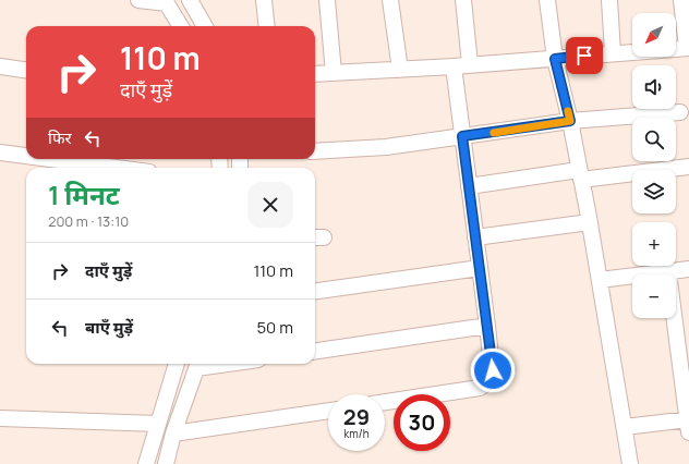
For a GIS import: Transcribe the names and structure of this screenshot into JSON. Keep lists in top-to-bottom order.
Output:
{
  "north": "bottom left",
  "page": {
    "map_buttons": ["+", "−"],
    "turn": ["110 m", "दाएँ मुड़ें"],
    "then": "फिर",
    "heading": ["1 मिनट", "200 m · 13:10"],
    "list": [
      {
        "name": "दाएँ मुड़ें",
        "value": "110 m"
      },
      {
        "name": "बाएँ मुड़ें",
        "value": "50 m"
      }
    ],
    "speed": "29 km/h",
    "limit": "30"
  }
}
